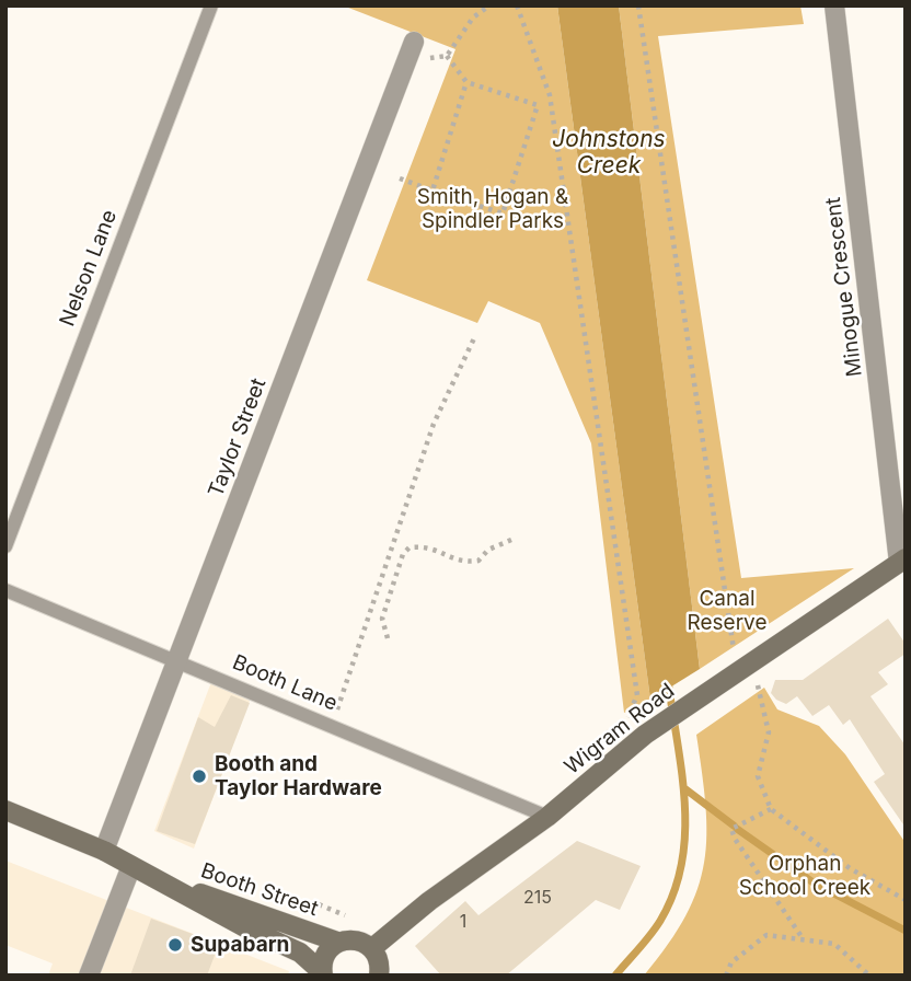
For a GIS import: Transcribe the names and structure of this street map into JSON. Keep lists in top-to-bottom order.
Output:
{
  "streets": {
    "main road": ["Wigram Road", "Booth Street"],
    "street": ["Minogue Crescent", "Taylor Street"],
    "lane": ["Nelson Lane", "Booth Lane"]
  },
  "crossings": [
    ["Minogue Crescent", "Wigram Road"],
    ["Taylor Street", "Booth Lane"],
    ["Taylor Street", "Booth Street"],
    ["Booth Lane", "Wigram Road"],
    ["Wigram Road", "Booth Street"]
  ],
  "water": ["Johnstons Creek"],
  "parks": ["Smith, Hogan & Spindler Parks", "Canal Reserve", "Orphan School Creek"],
  "places": ["Booth and Taylor Hardware", "Supabarn"],
  "house_numbers": ["215", "1"]
}
